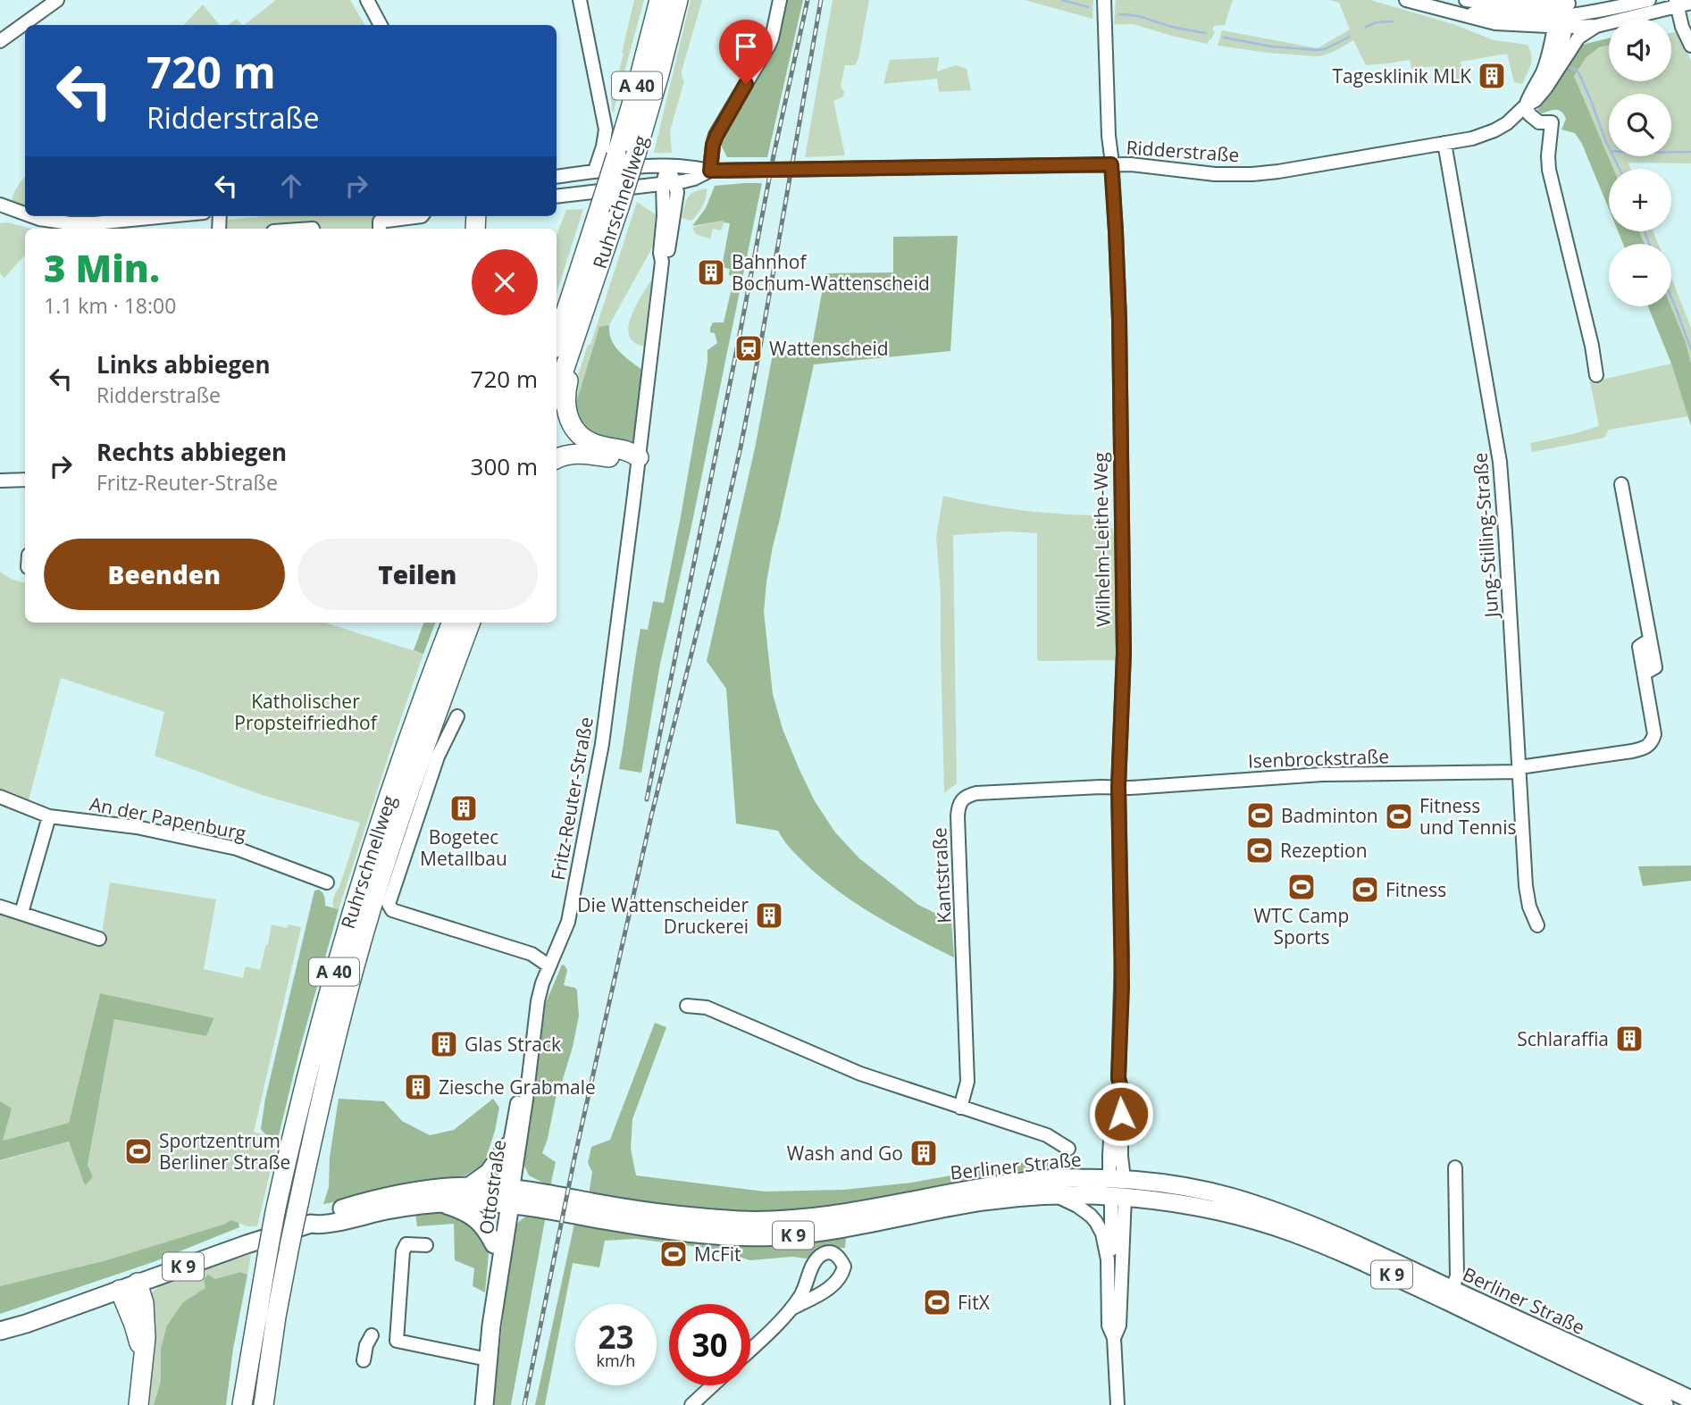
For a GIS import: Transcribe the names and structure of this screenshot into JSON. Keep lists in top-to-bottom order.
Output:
{
  "streets": {
    "highway": ["A 40", "Ruhrschnellweg"],
    "main road": ["Berliner Straße", "Ottostraße", "K 9"],
    "street": [
      "Ridderstraße",
      "Jung-Stilling-Straße",
      "Wilhelm-Leithe-Weg",
      "Isenbrockstraße",
      "Fritz-Reuter-Straße",
      "An der Papenburg",
      "Kantstraße"
    ]
  },
  "crossings": [
    ["Ridderstraße", "Jung-Stilling-Straße"],
    ["Ridderstraße", "Wilhelm-Leithe-Weg"],
    ["Jung-Stilling-Straße", "Isenbrockstraße"],
    ["Wilhelm-Leithe-Weg", "Isenbrockstraße"],
    ["Wilhelm-Leithe-Weg", "Kantstraße"],
    ["Wilhelm-Leithe-Weg", "Berliner Straße"],
    ["Isenbrockstraße", "Kantstraße"],
    ["Fritz-Reuter-Straße", "Ottostraße"],
    ["Berliner Straße", "Ottostraße"]
  ],
  "parks": ["Katholischer Propsteifriedhof"],
  "places": {
    "building": [
      "Tagesklinik MLK",
      "Bahnhof Bochum-Wattenscheid",
      "Bogetec Metallbau",
      "Die Wattenscheider Druckerei",
      "Schlaraffia",
      "Glas Strack",
      "Ziesche Grabmale",
      "Wash and Go"
    ],
    "station": ["Wattenscheid"],
    "sports": [
      "Badminton",
      "Fitness und Tennis",
      "Rezeption",
      "WTC Camp Sports",
      "Fitness",
      "Sportzentrum Berliner Straße",
      "McFit",
      "FitX"
    ]
  },
  "page": {
    "map_buttons": ["+", "−"],
    "turn": ["720 m", "Ridderstraße"],
    "heading": ["3 Min.", "1.1 km · 18:00"],
    "list": [
      {
        "name": "Links abbiegen",
        "note": "Ridderstraße",
        "value": "720 m"
      },
      {
        "name": "Rechts abbiegen",
        "note": "Fritz-Reuter-Straße",
        "value": "300 m"
      }
    ],
    "buttons": ["Beenden", "Teilen"],
    "speed": "23 km/h",
    "limit": "30"
  }
}
